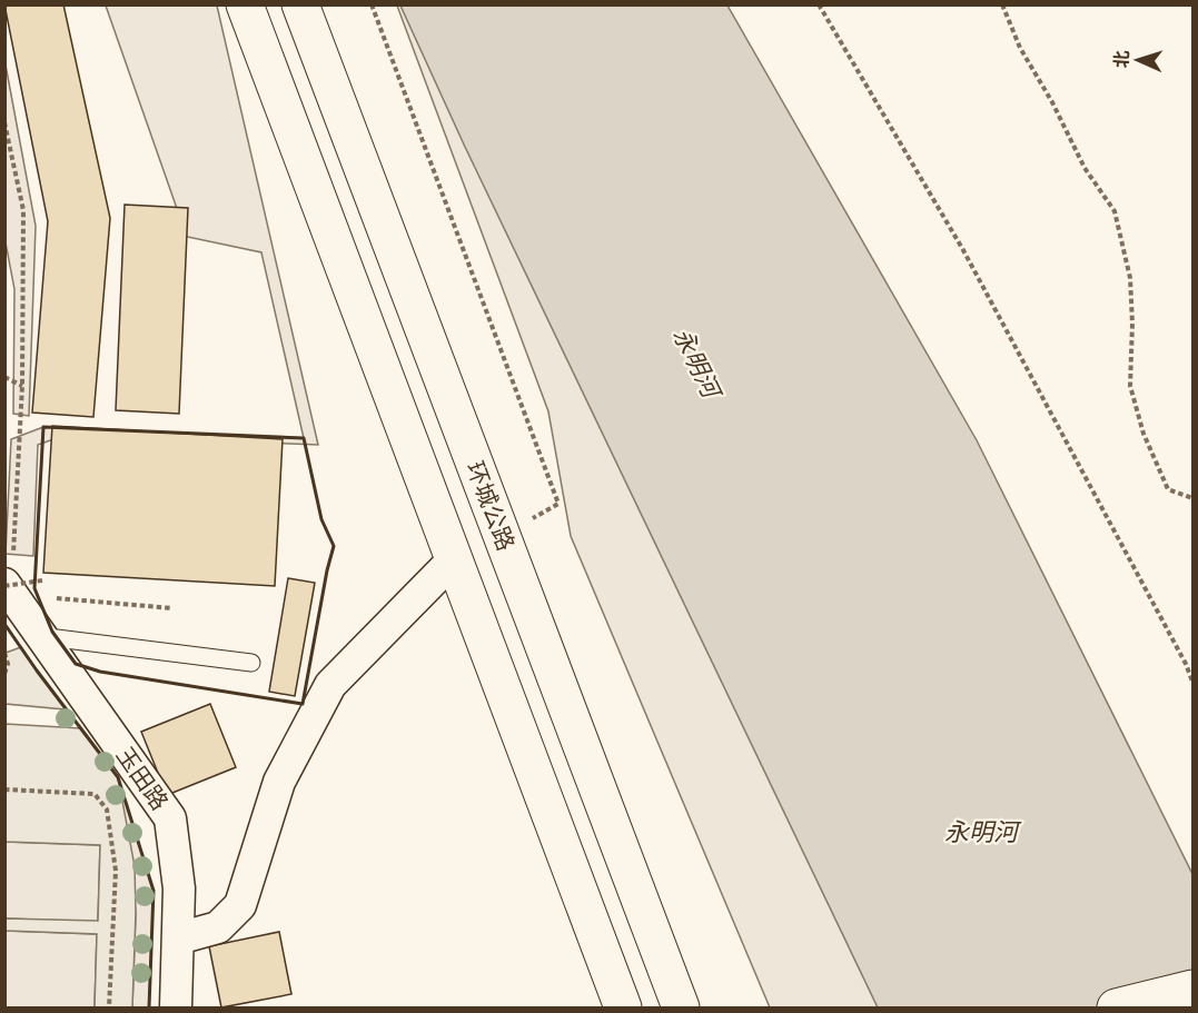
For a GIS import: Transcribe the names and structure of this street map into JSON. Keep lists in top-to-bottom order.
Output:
{
  "streets": {
    "main road": ["环城公路"],
    "street": ["玉田路"]
  },
  "water": ["永明河"],
  "north": "left"
}
